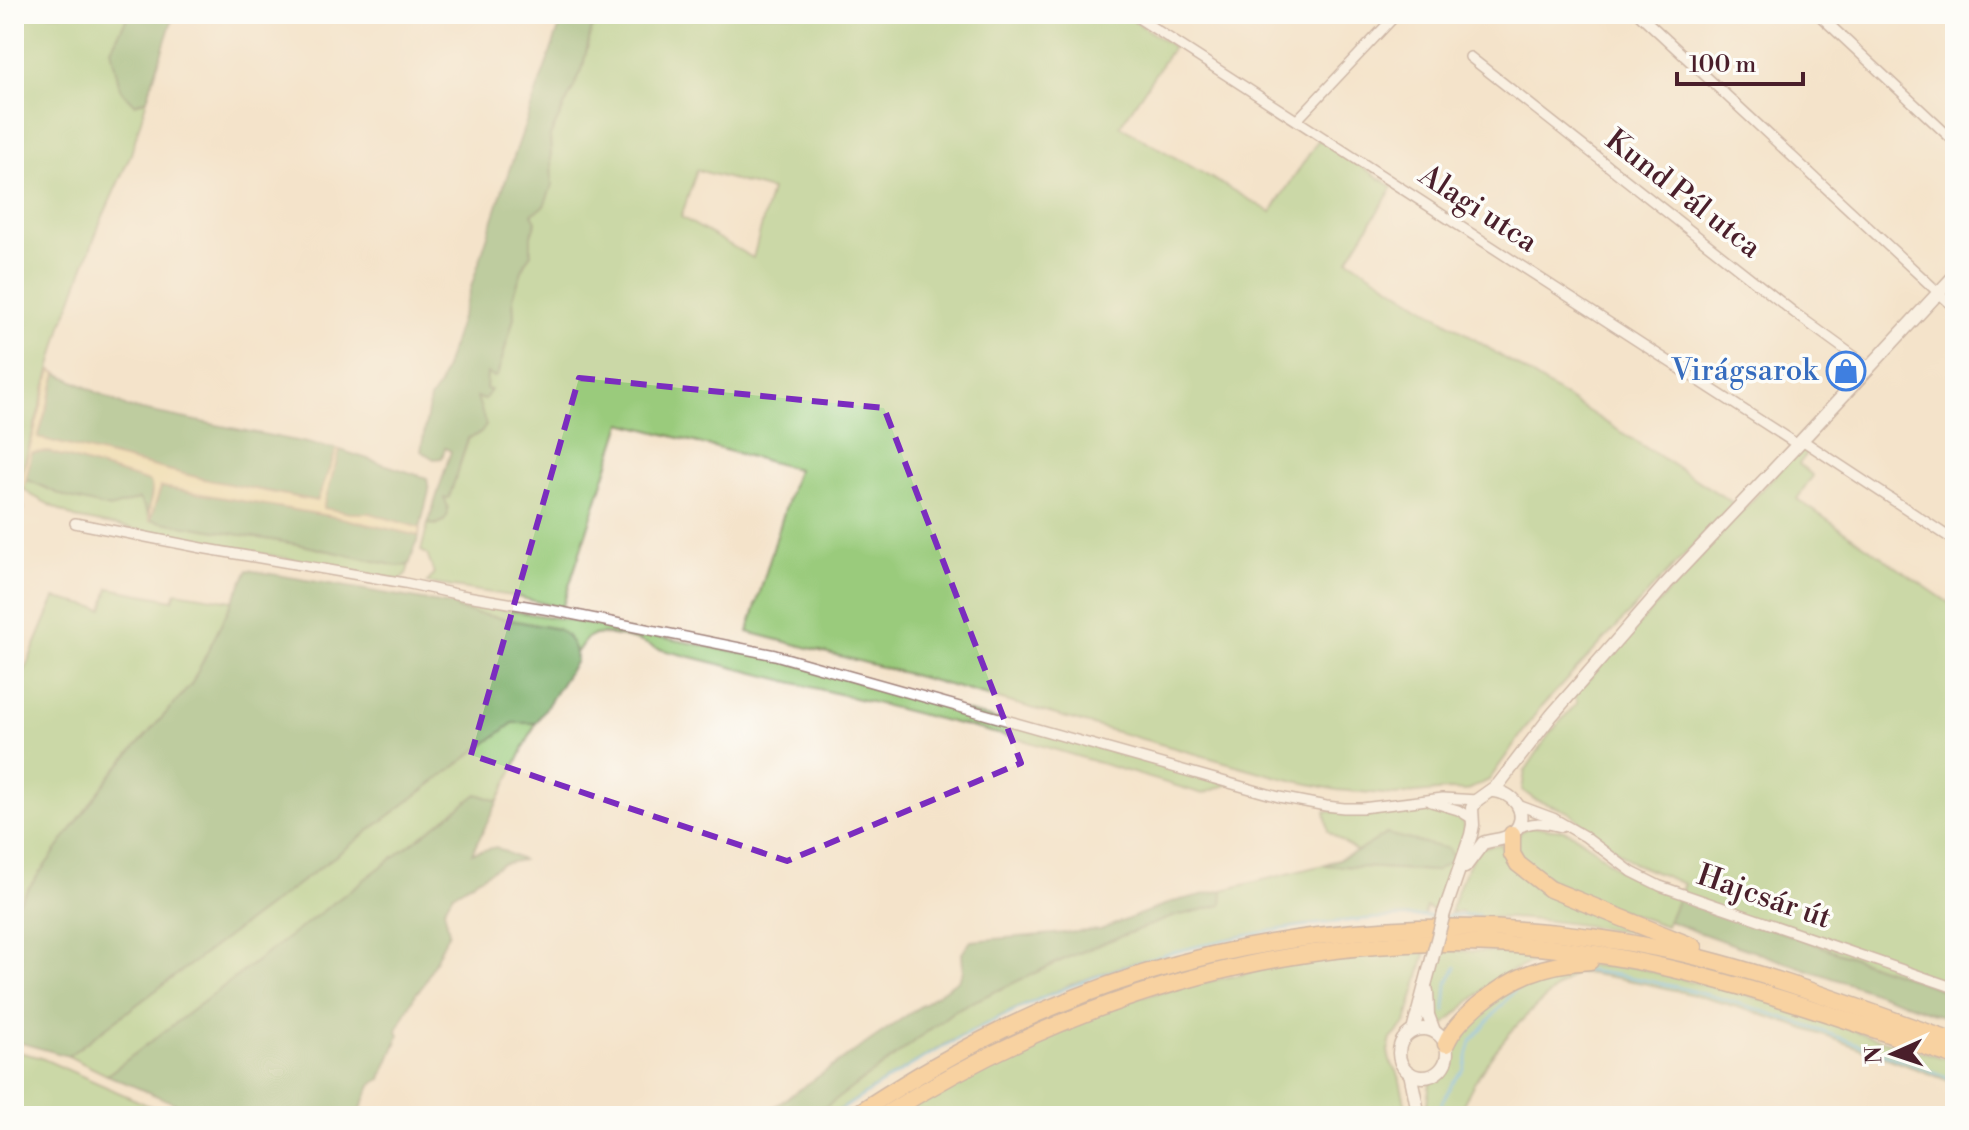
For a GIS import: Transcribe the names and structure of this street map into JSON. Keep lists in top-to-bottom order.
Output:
{
  "streets": {
    "street": ["Kund Pál utca", "Alagi utca", "Hajcsár út"]
  },
  "places": {
    "shop": ["Virágsarok"]
  },
  "scale_bar": "100 m",
  "north": "left"
}
